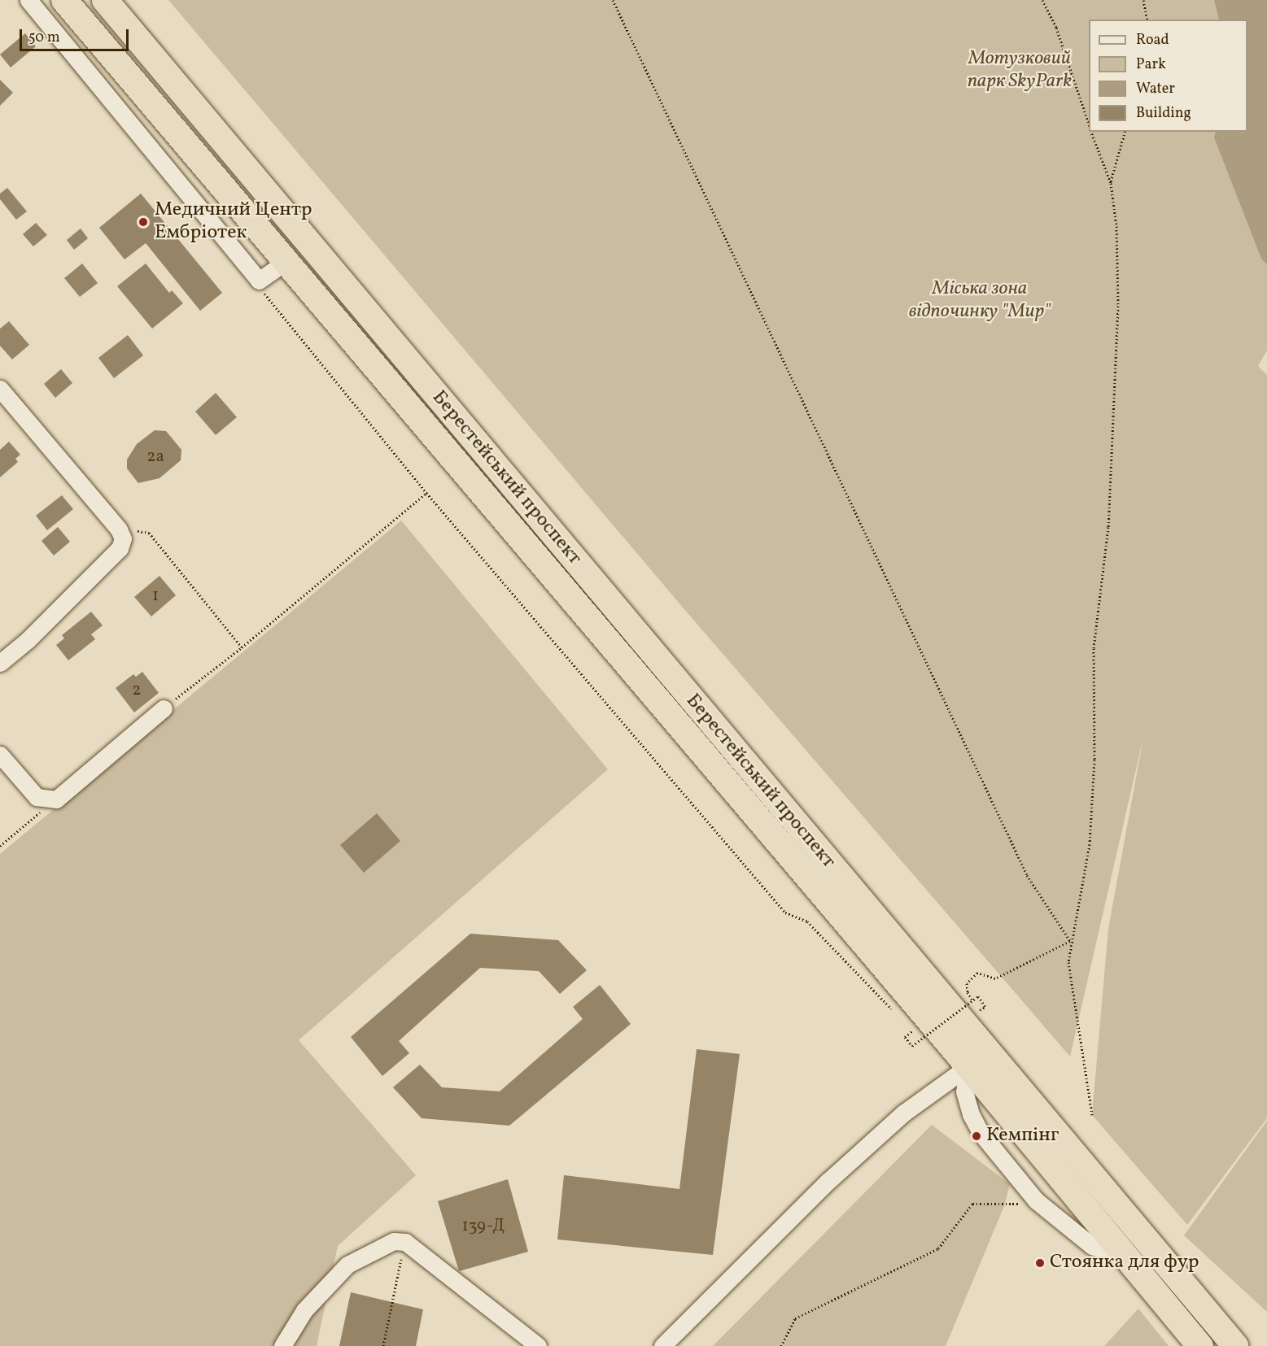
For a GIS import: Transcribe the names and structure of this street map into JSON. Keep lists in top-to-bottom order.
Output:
{
  "streets": {
    "highway": ["Берестейський проспект"]
  },
  "parks": ["Мотузковий парк SkyPark", "Міська зона відпочинку \"Мир\""],
  "places": ["Медичний Центр Ембріотек", "Кемпінг", "Стоянка для фур"],
  "house_numbers": [
    "2а",
    "1",
    "2",
    "139-Д"
  ],
  "legend": [
    "Road",
    "Park",
    "Water",
    "Building"
  ],
  "scale_bar": "50 m"
}
